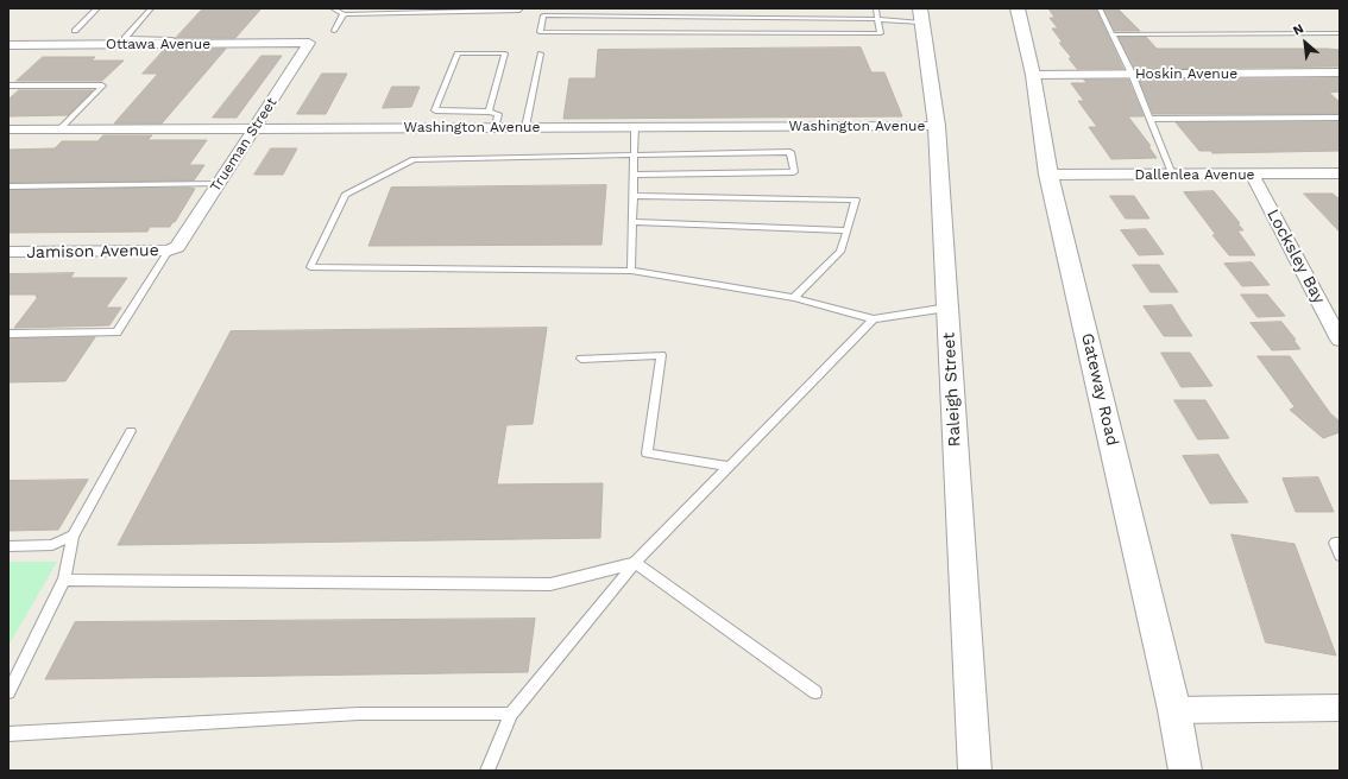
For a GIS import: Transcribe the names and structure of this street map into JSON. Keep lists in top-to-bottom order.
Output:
{
  "streets": {
    "street": [
      "Ottawa Avenue",
      "Hoskin Avenue",
      "Washington Avenue",
      "Trueman Street",
      "Dallenlea Avenue",
      "Jamison Avenue",
      "Locksley Bay",
      "Raleigh Street",
      "Gateway Road"
    ]
  },
  "crossings": [
    ["Ottawa Avenue", "Trueman Street"],
    ["Hoskin Avenue", "Gateway Road"],
    ["Washington Avenue", "Trueman Street"],
    ["Washington Avenue", "Raleigh Street"],
    ["Trueman Street", "Jamison Avenue"],
    ["Dallenlea Avenue", "Locksley Bay"],
    ["Dallenlea Avenue", "Gateway Road"]
  ],
  "north": "top left"
}
